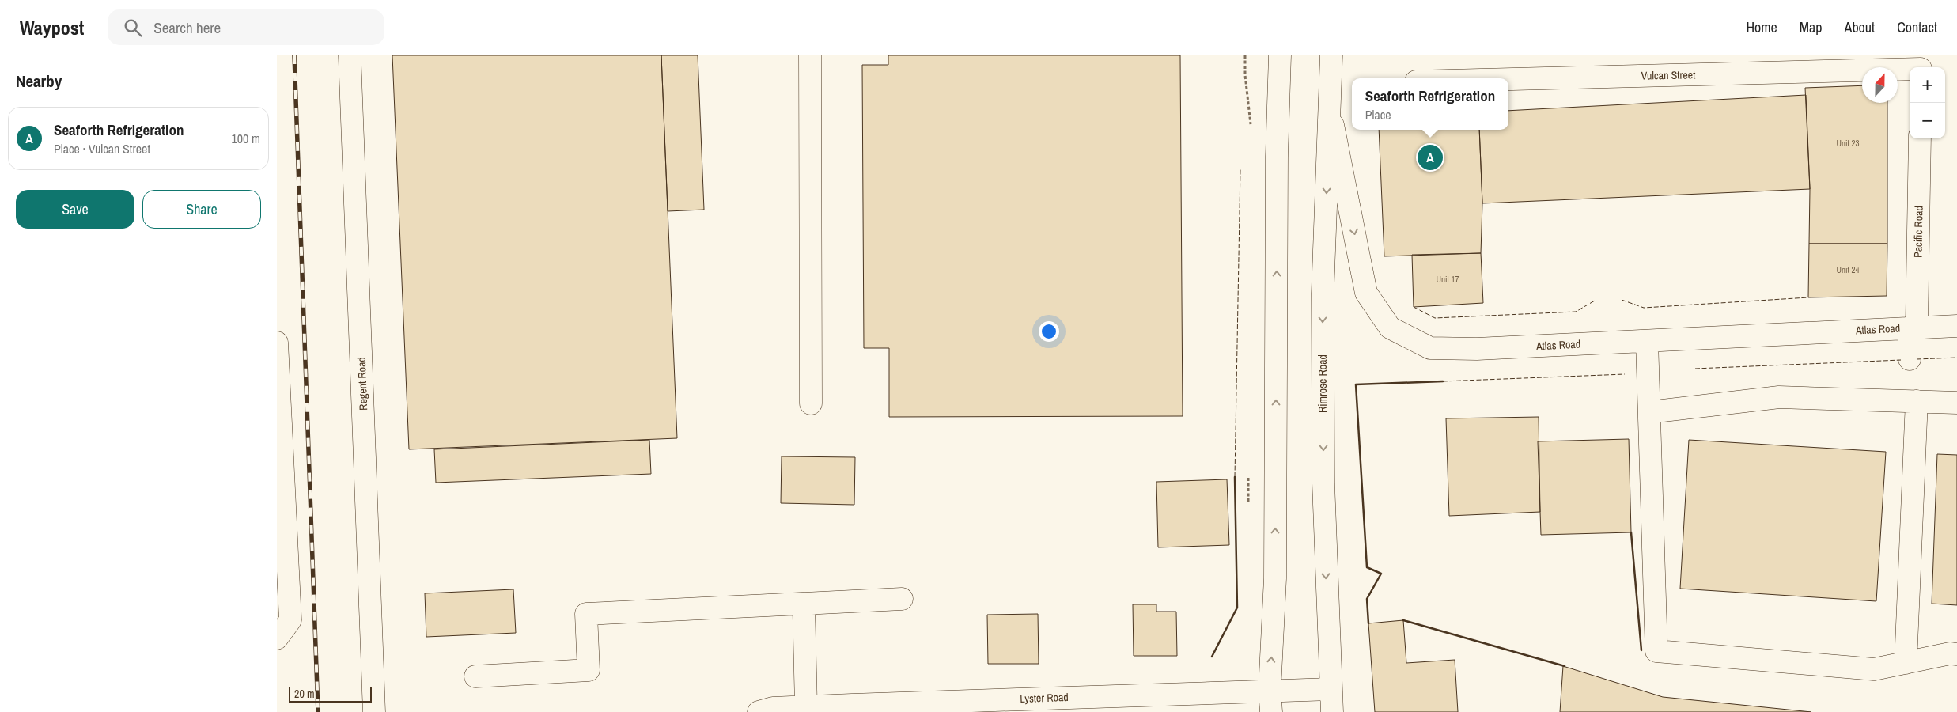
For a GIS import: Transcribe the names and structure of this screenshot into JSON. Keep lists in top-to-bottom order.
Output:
{
  "streets": {
    "main road": [
      "Vulcan Street",
      "Pacific Road",
      "Atlas Road",
      "Regent Road",
      "Rimrose Road",
      "Lyster Road"
    ]
  },
  "crossings": [
    ["Pacific Road", "Atlas Road"],
    ["Atlas Road", "Rimrose Road"],
    ["Rimrose Road", "Lyster Road"]
  ],
  "house_numbers": ["Unit 23", "Unit 24", "Unit 17"],
  "scale_bar": "20 m",
  "north": "top",
  "page": {
    "header": "Waypost",
    "search": "Search here",
    "nav": [
      "Home",
      "Map",
      "About",
      "Contact"
    ],
    "heading": "Nearby",
    "map_buttons": ["+", "−"],
    "popup": ["Seaforth Refrigeration", "Place"],
    "list": [
      {
        "mark": "A",
        "name": "Seaforth Refrigeration",
        "note": "Place · Vulcan Street",
        "value": "100 m"
      }
    ],
    "pins": "A",
    "buttons": ["Save", "Share"],
    "scale": "20 m"
  }
}
